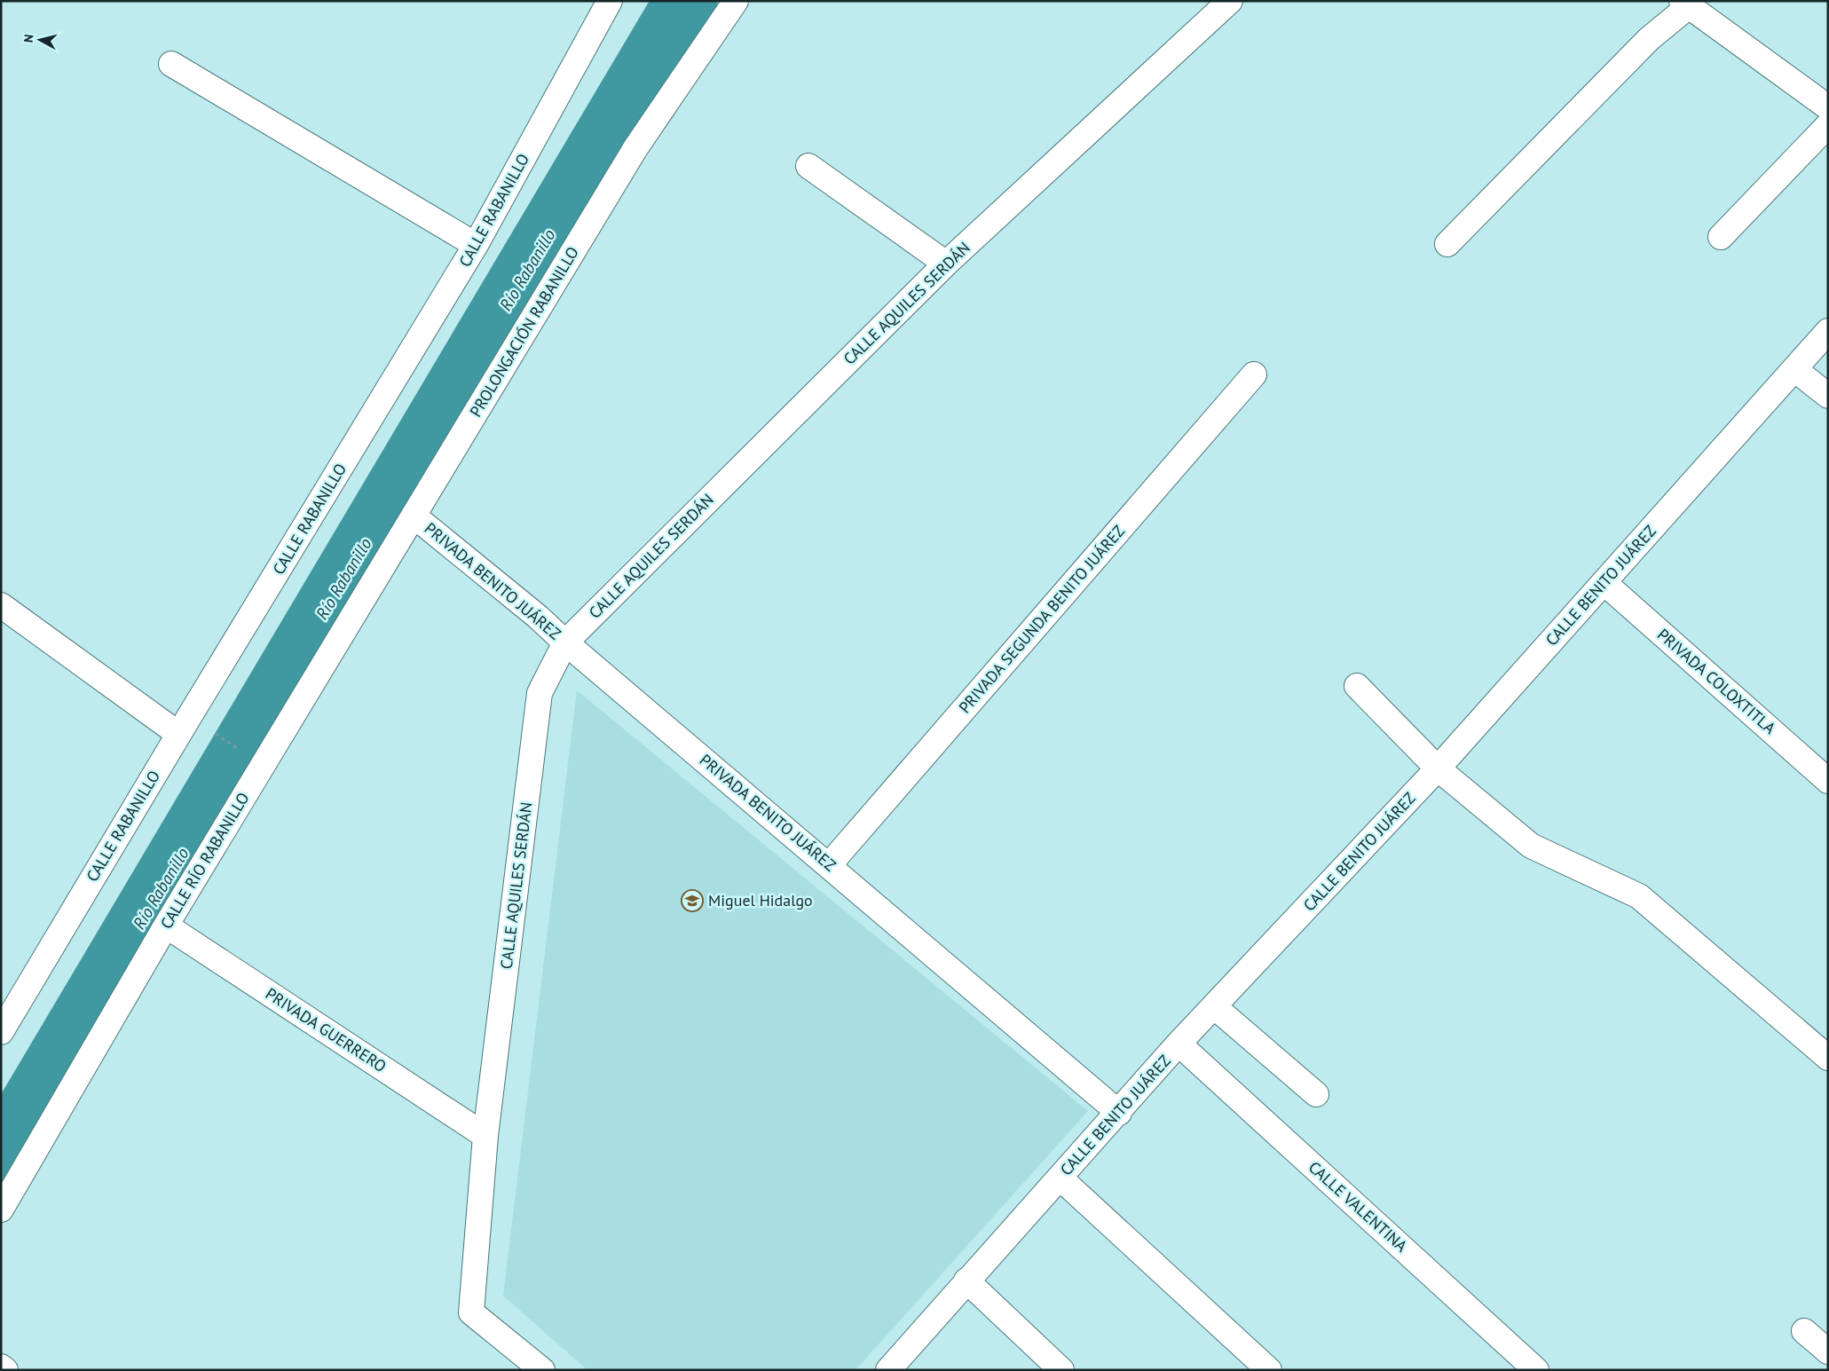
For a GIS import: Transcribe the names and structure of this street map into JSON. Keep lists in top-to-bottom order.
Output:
{
  "streets": {
    "street": [
      "CALLE RABANILLO",
      "CALLE AQUILES SERDÁN",
      "PROLONGACIÓN RABANILLO",
      "PRIVADA BENITO JUÁREZ",
      "CALLE BENITO JUÁREZ",
      "PRIVADA SEGUNDA BENITO JUÁREZ",
      "PRIVADA COLOXTITLA",
      "CALLE RÍO RABANILLO",
      "PRIVADA GUERRERO",
      "CALLE VALENTINA"
    ]
  },
  "crossings": [
    ["CALLE AQUILES SERDÁN", "PRIVADA BENITO JUÁREZ"],
    ["CALLE AQUILES SERDÁN", "PRIVADA GUERRERO"],
    ["PROLONGACIÓN RABANILLO", "PRIVADA BENITO JUÁREZ"],
    ["PROLONGACIÓN RABANILLO", "CALLE RÍO RABANILLO"],
    ["PRIVADA BENITO JUÁREZ", "CALLE BENITO JUÁREZ"],
    ["PRIVADA BENITO JUÁREZ", "PRIVADA SEGUNDA BENITO JUÁREZ"],
    ["PRIVADA BENITO JUÁREZ", "CALLE RÍO RABANILLO"],
    ["CALLE BENITO JUÁREZ", "PRIVADA COLOXTITLA"],
    ["CALLE BENITO JUÁREZ", "CALLE VALENTINA"],
    ["CALLE RÍO RABANILLO", "PRIVADA GUERRERO"]
  ],
  "water": ["Río Rabanillo"],
  "places": {
    "school or university": ["Miguel Hidalgo"]
  },
  "north": "left"
}
